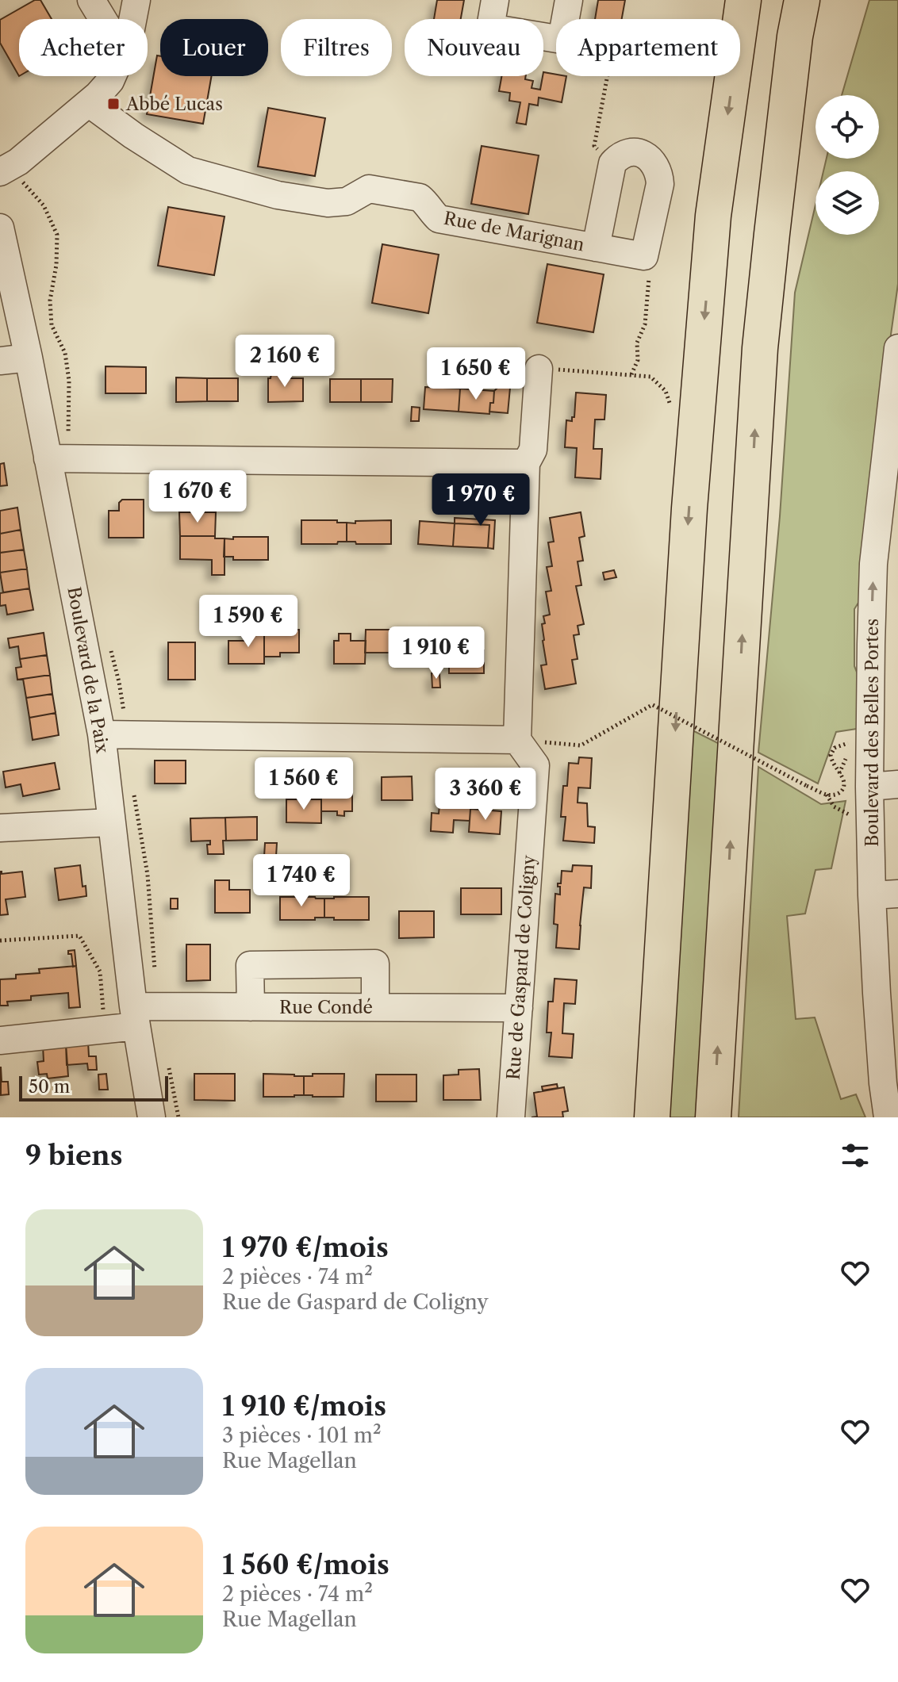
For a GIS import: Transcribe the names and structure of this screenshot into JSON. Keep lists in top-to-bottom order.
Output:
{
  "streets": {
    "street": [
      "Rue de Marignan",
      "Boulevard de la Paix",
      "Boulevard des Belles Portes",
      "Rue de Gaspard de Coligny",
      "Rue Condé"
    ]
  },
  "crossings": [
    ["Boulevard de la Paix", "Rue Condé"],
    ["Rue de Gaspard de Coligny", "Rue Condé"]
  ],
  "one_way": ["Boulevard des Belles Portes"],
  "places": {
    "transit": ["Abbé Lucas"]
  },
  "scale_bar": "50 m",
  "page": {
    "chip": [
      "Acheter",
      "Louer",
      "Filtres",
      "Nouveau",
      "Appartement"
    ],
    "price": [
      "2 160 €",
      "1 650 €",
      "1 670 €",
      "1 970 €",
      "1 590 €",
      "1 910 €",
      "1 560 €",
      "3 360 €",
      "1 740 €"
    ],
    "scale": "50 m",
    "heading": "9 biens",
    "list": [
      {
        "name": "1 970 €/mois",
        "note": "2 pièces · 74 m² · Rue de Gaspard de Coligny"
      },
      {
        "name": "1 910 €/mois",
        "note": "3 pièces · 101 m² · Rue Magellan"
      },
      {
        "name": "1 560 €/mois",
        "note": "2 pièces · 74 m² · Rue Magellan"
      }
    ]
  }
}
